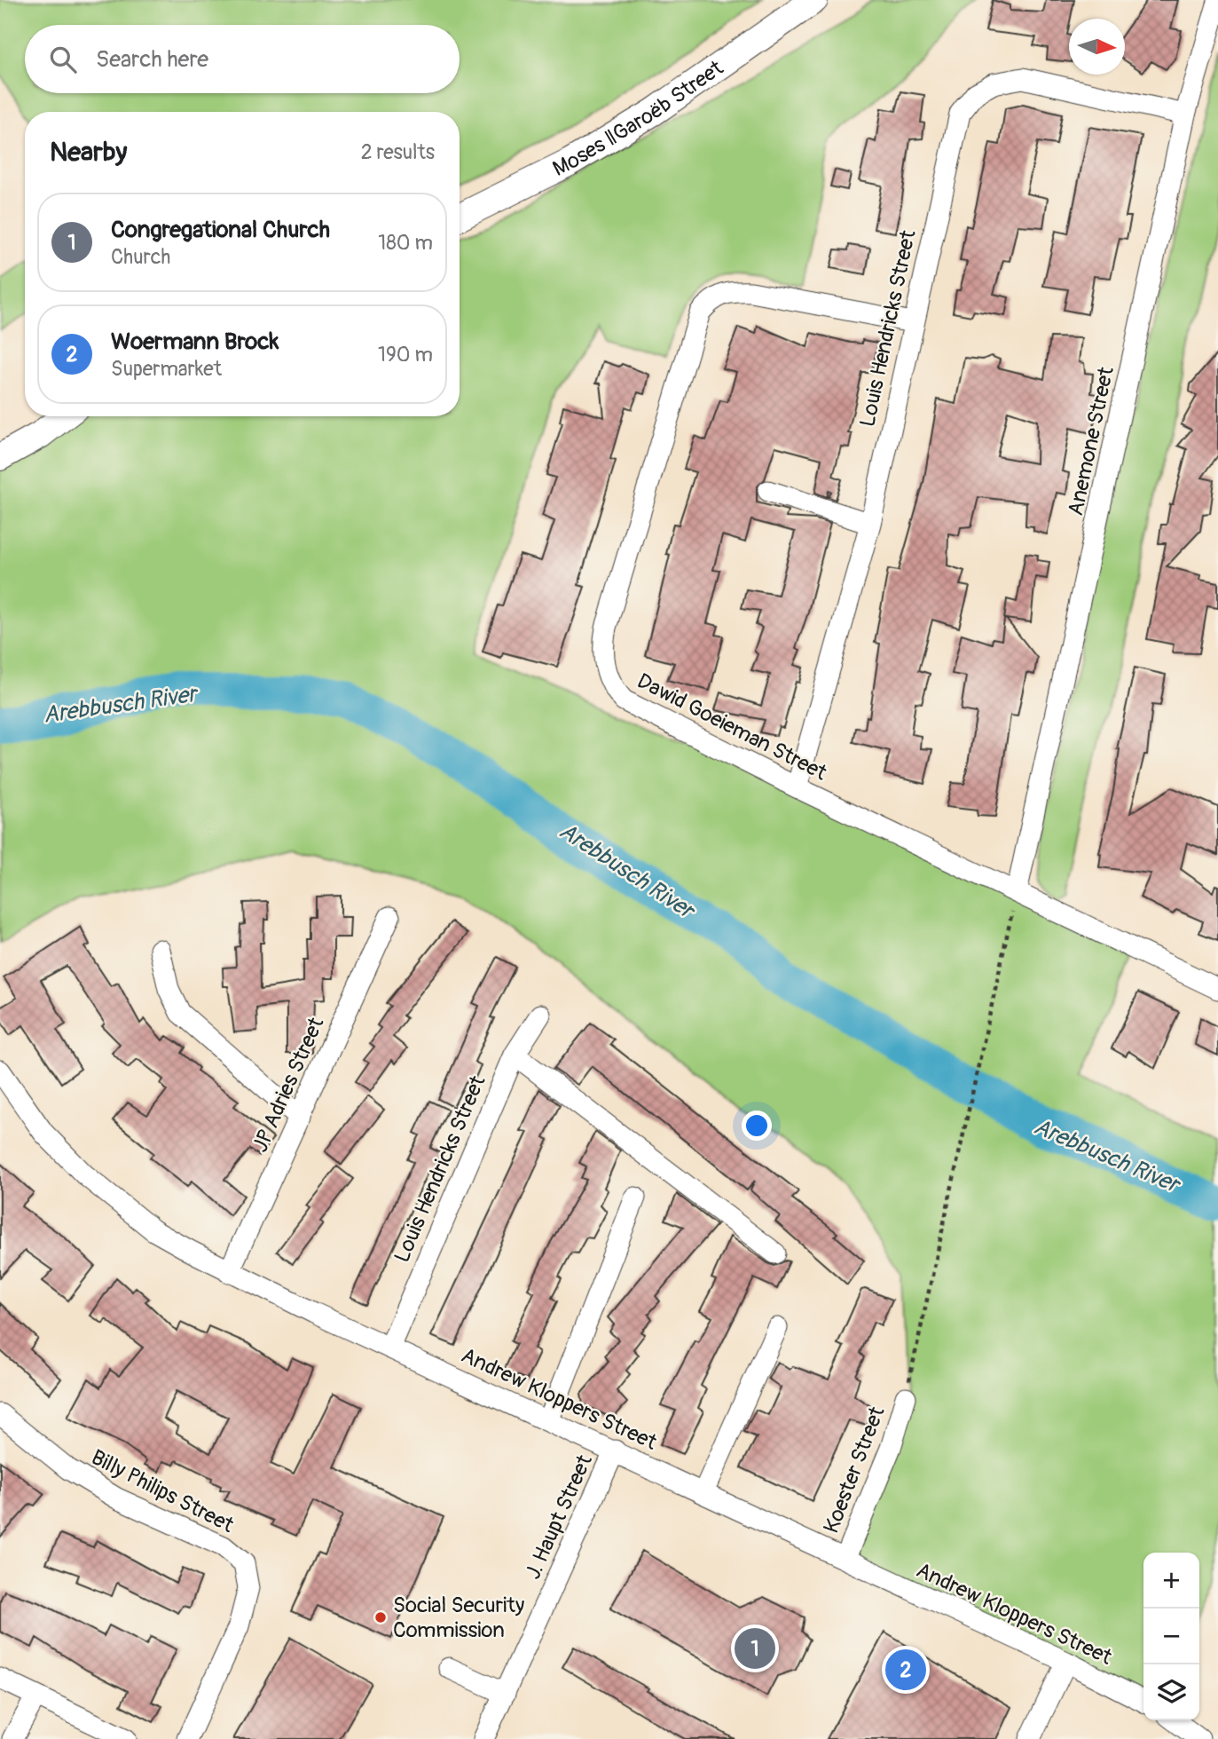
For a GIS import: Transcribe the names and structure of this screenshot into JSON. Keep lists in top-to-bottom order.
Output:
{
  "streets": {
    "main road": ["Moses ǁGaroëb Street"],
    "street": [
      "Louis Hendricks Street",
      "Anemone Street",
      "Dawid Goeieman Street",
      "JP Adries Street",
      "Andrew Kloppers Street",
      "Koester Street",
      "Billy Philips Street",
      "J. Haupt Street"
    ]
  },
  "crossings": [
    ["Louis Hendricks Street", "Anemone Street"],
    ["Louis Hendricks Street", "Dawid Goeieman Street"],
    ["Louis Hendricks Street", "Andrew Kloppers Street"],
    ["Anemone Street", "Dawid Goeieman Street"],
    ["JP Adries Street", "Andrew Kloppers Street"],
    ["Andrew Kloppers Street", "Koester Street"],
    ["Andrew Kloppers Street", "J. Haupt Street"]
  ],
  "water": ["Arebbusch River"],
  "places": ["Social Security Commission"],
  "north": "right",
  "page": {
    "search": "Search here",
    "heading": ["Nearby", "2 results"],
    "list": [
      {
        "mark": "1",
        "name": "Congregational Church",
        "note": "Church",
        "value": "180 m"
      },
      {
        "mark": "2",
        "name": "Woermann Brock",
        "note": "Supermarket",
        "value": "190 m"
      }
    ],
    "map_buttons": ["+", "−"],
    "pins": ["1", "2"]
  }
}
